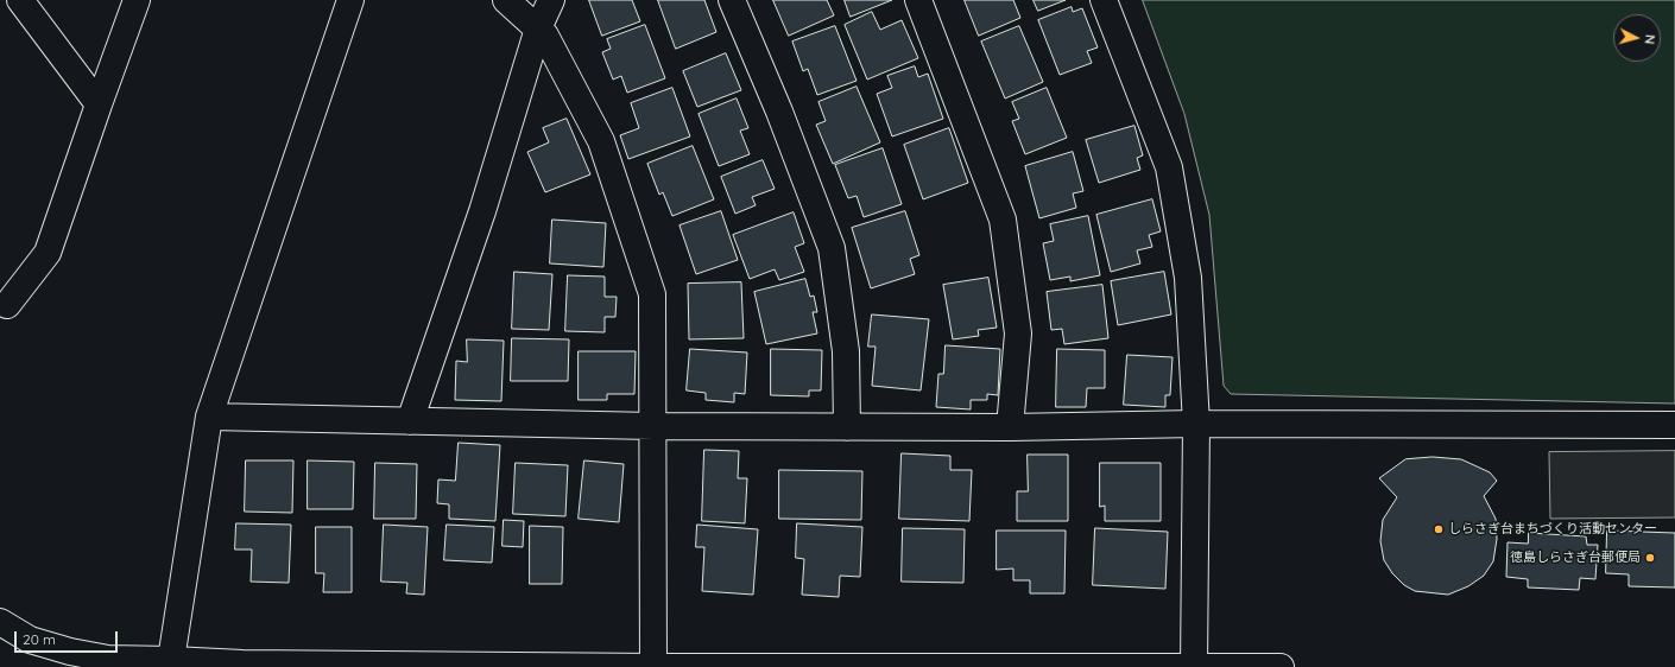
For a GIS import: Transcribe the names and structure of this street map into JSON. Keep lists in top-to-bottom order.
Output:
{
  "places": ["しらさぎ台まちづくり活動センター", "徳島しらさぎ台郵便局"],
  "scale_bar": "20 m",
  "north": "right"
}
